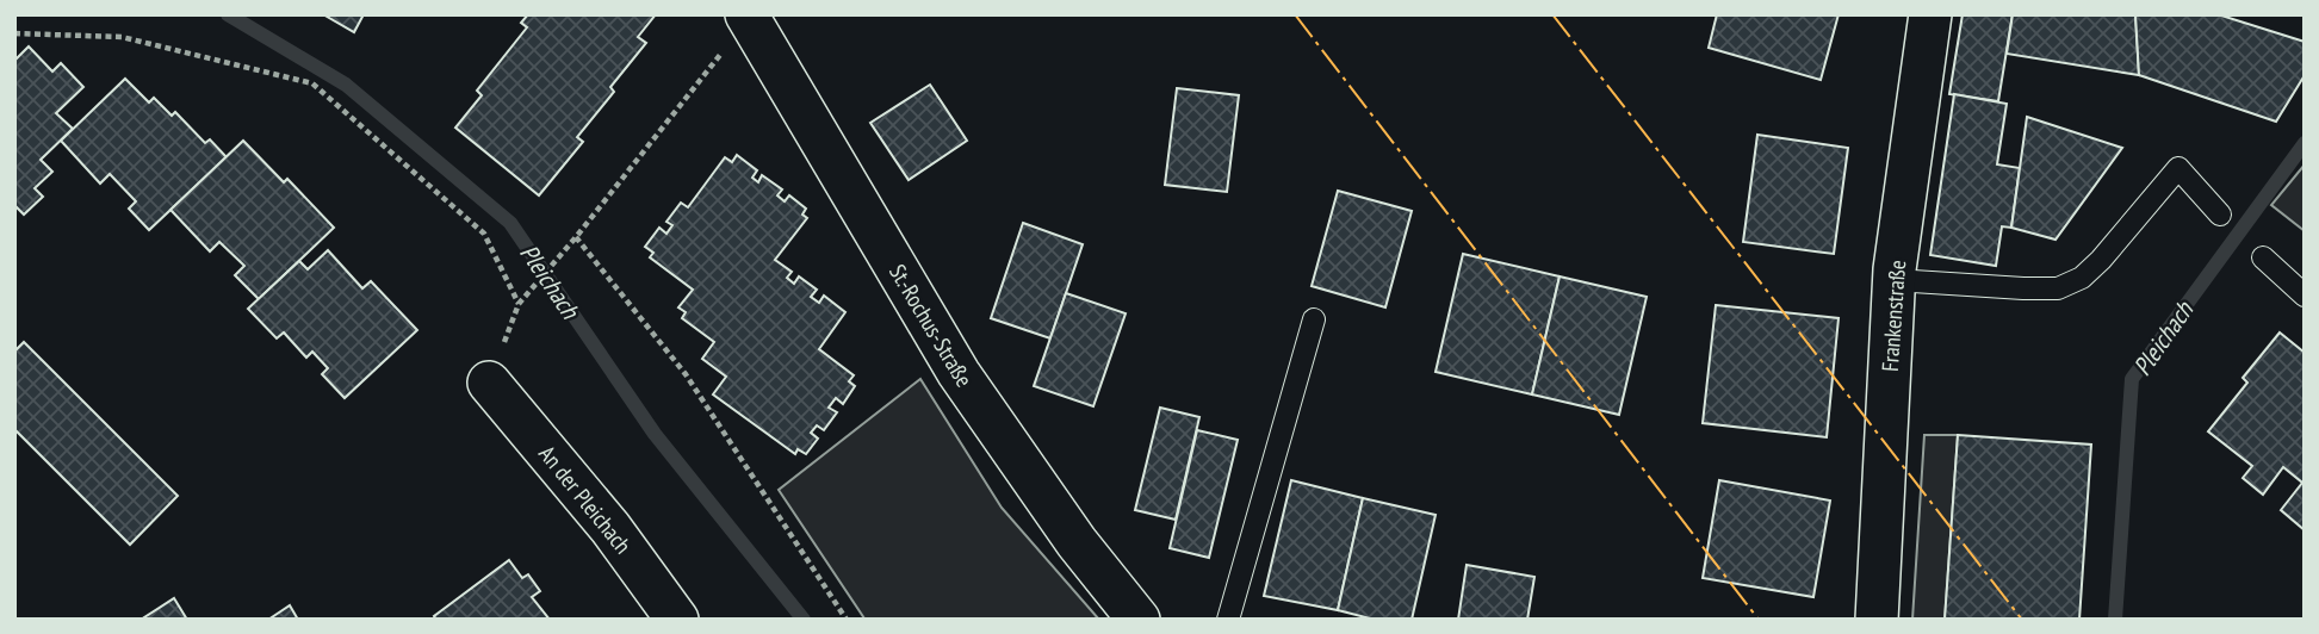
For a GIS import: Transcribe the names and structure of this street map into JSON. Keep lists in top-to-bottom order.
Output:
{
  "streets": {
    "street": ["Frankenstraße", "St.-Rochus-Straße", "An der Pleichach"]
  },
  "water": ["Pleichach"]
}
